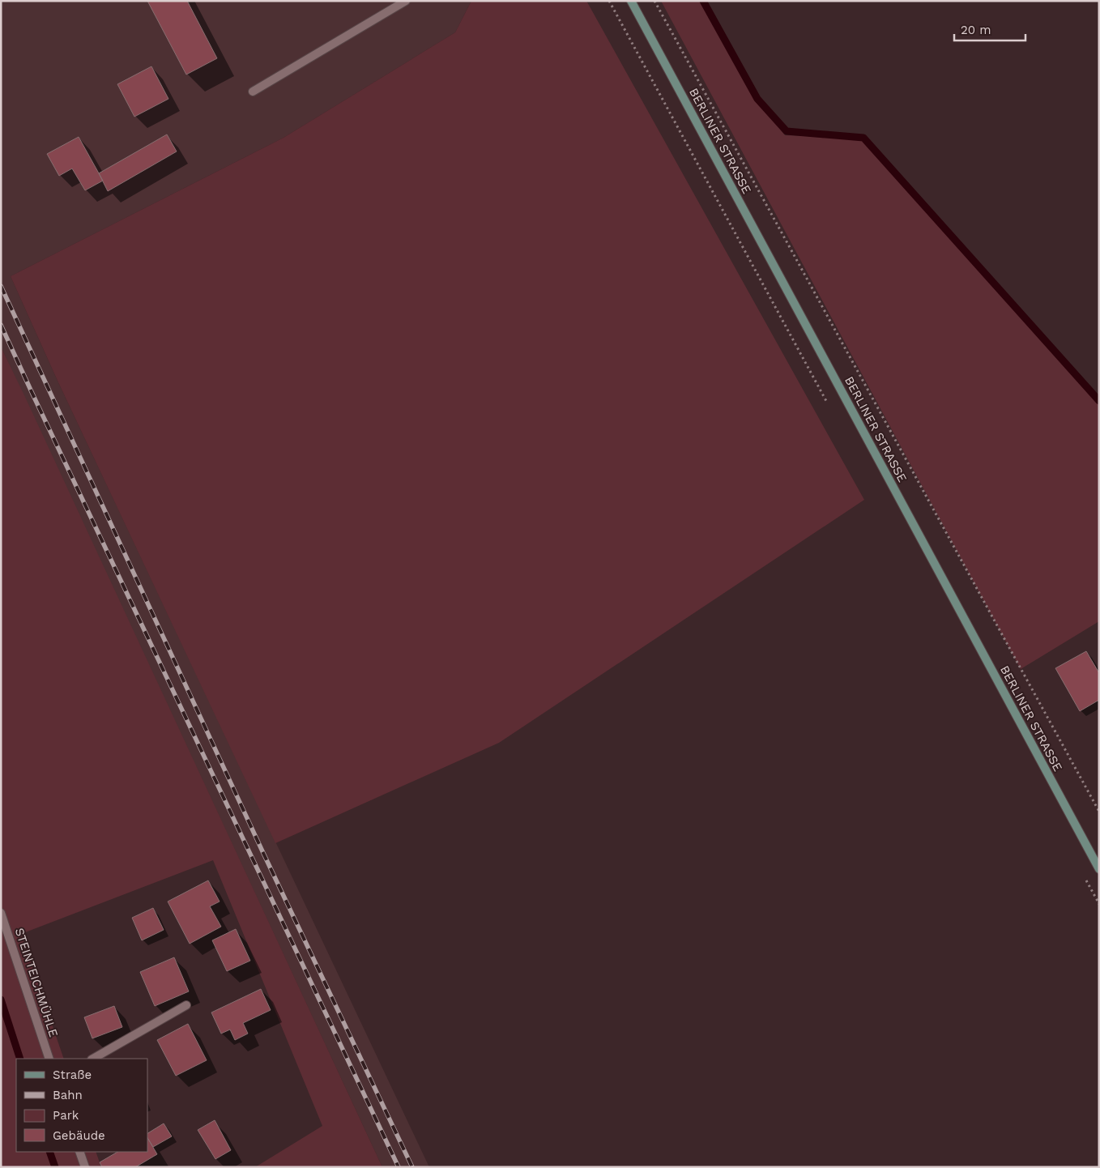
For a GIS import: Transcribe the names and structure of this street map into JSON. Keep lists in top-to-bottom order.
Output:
{
  "streets": {
    "main road": ["BERLINER STRASSE"],
    "street": ["STEINTEICHMÜHLE"]
  },
  "legend": [
    "Straße",
    "Bahn",
    "Park",
    "Gebäude"
  ],
  "scale_bar": "20 m"
}
